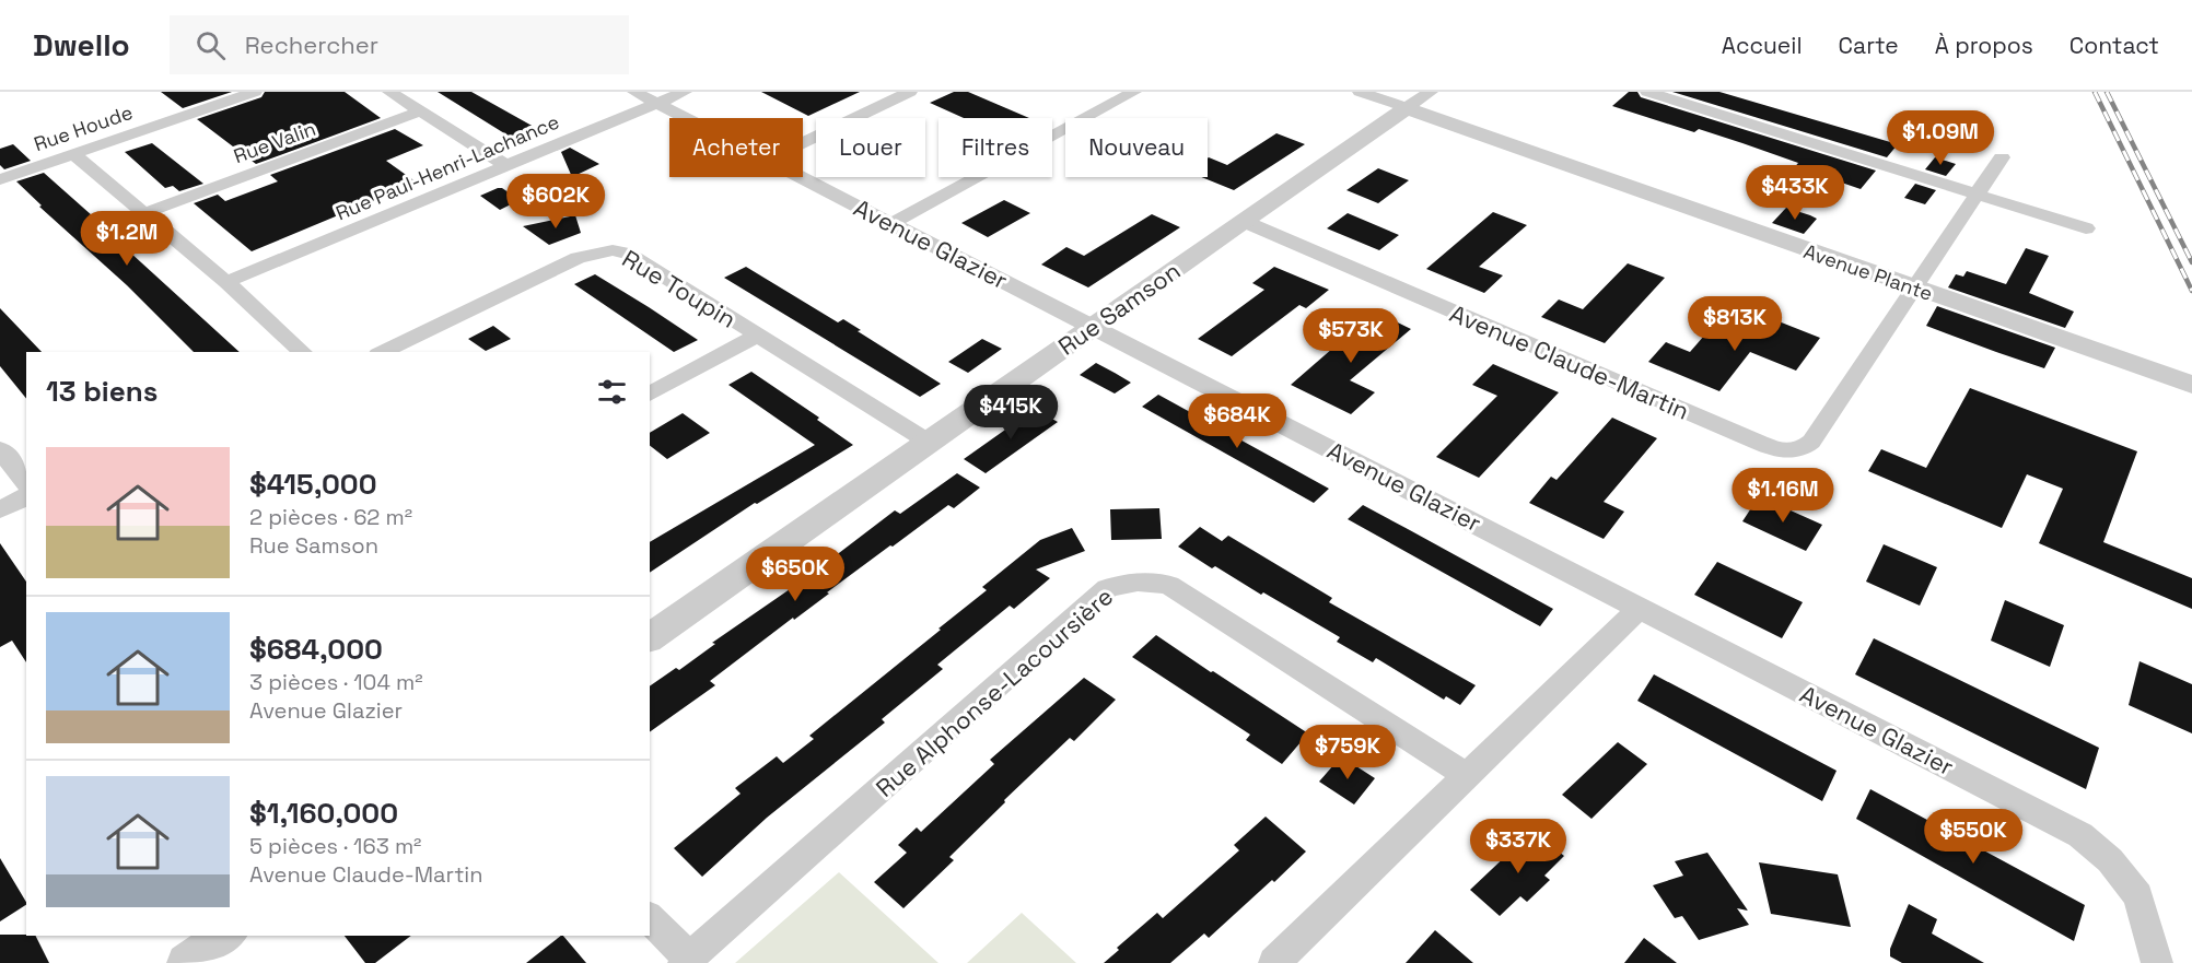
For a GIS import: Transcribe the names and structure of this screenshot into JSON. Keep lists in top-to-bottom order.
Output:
{
  "streets": {
    "street": [
      "Rue Houde",
      "Rue Valin",
      "Rue Paul-Henri-Lachance",
      "Avenue Glazier",
      "Avenue Plante",
      "Rue Toupin",
      "Rue Samson",
      "Avenue Claude-Martin",
      "Rue Alphonse-Lacoursière"
    ]
  },
  "crossings": [
    ["Rue Paul-Henri-Lachance", "Avenue Glazier"],
    ["Avenue Glazier", "Rue Samson"],
    ["Avenue Plante", "Rue Samson"],
    ["Avenue Plante", "Avenue Claude-Martin"],
    ["Rue Toupin", "Rue Samson"],
    ["Rue Samson", "Avenue Claude-Martin"]
  ],
  "page": {
    "header": "Dwello",
    "search": "Rechercher",
    "nav": [
      "Accueil",
      "Carte",
      "À propos",
      "Contact"
    ],
    "price": [
      "$1.09M",
      "$433K",
      "$602K",
      "$1.2M",
      "$813K",
      "$573K",
      "$415K",
      "$684K",
      "$1.16M",
      "$650K",
      "$759K",
      "$550K",
      "$337K"
    ],
    "chip": [
      "Acheter",
      "Louer",
      "Filtres",
      "Nouveau"
    ],
    "heading": "13 biens",
    "list": [
      {
        "name": "$415,000",
        "note": "2 pièces · 62 m² · Rue Samson"
      },
      {
        "name": "$684,000",
        "note": "3 pièces · 104 m² · Avenue Glazier"
      },
      {
        "name": "$1,160,000",
        "note": "5 pièces · 163 m² · Avenue Claude-Martin"
      }
    ]
  }
}
